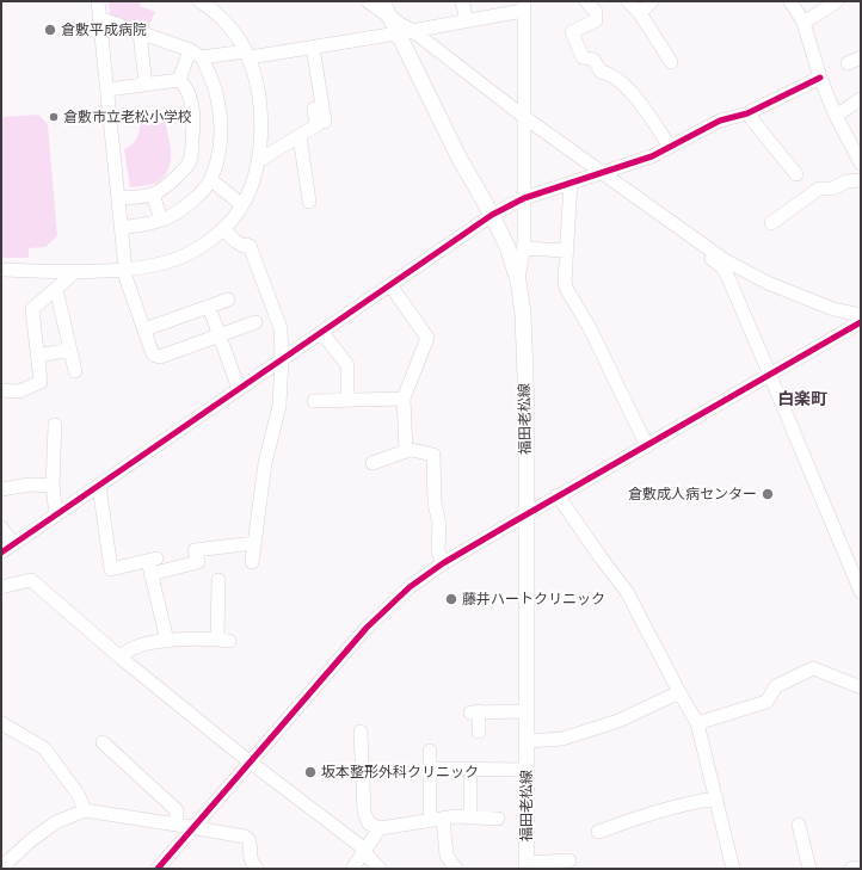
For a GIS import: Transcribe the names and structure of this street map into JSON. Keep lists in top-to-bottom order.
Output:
{
  "streets": {
    "main road": ["福田老松線"]
  },
  "districts": ["白楽町"],
  "places": [
    "倉敷平成病院",
    "倉敷市立老松小学校",
    "倉敷成人病センター",
    "藤井ハートクリニック",
    "坂本整形外科クリニック"
  ]
}
